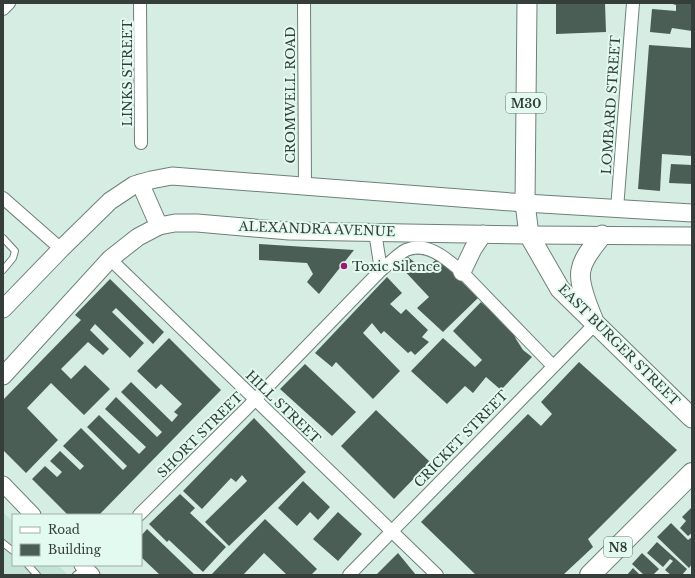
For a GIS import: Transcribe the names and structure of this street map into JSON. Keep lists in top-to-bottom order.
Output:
{
  "streets": {
    "highway": ["N8"],
    "main road": ["M30", "ALEXANDRA AVENUE", "EAST BURGER STREET"],
    "street": [
      "LINKS STREET",
      "CROMWELL ROAD",
      "LOMBARD STREET",
      "HILL STREET",
      "SHORT STREET",
      "CRICKET STREET"
    ]
  },
  "crossings": [
    ["M30", "EAST BURGER STREET"],
    ["ALEXANDRA AVENUE", "EAST BURGER STREET"],
    ["ALEXANDRA AVENUE", "HILL STREET"],
    ["EAST BURGER STREET", "CRICKET STREET"],
    ["HILL STREET", "SHORT STREET"],
    ["HILL STREET", "CRICKET STREET"]
  ],
  "places": ["Toxic Silence"],
  "legend": ["Road", "Building"]
}
